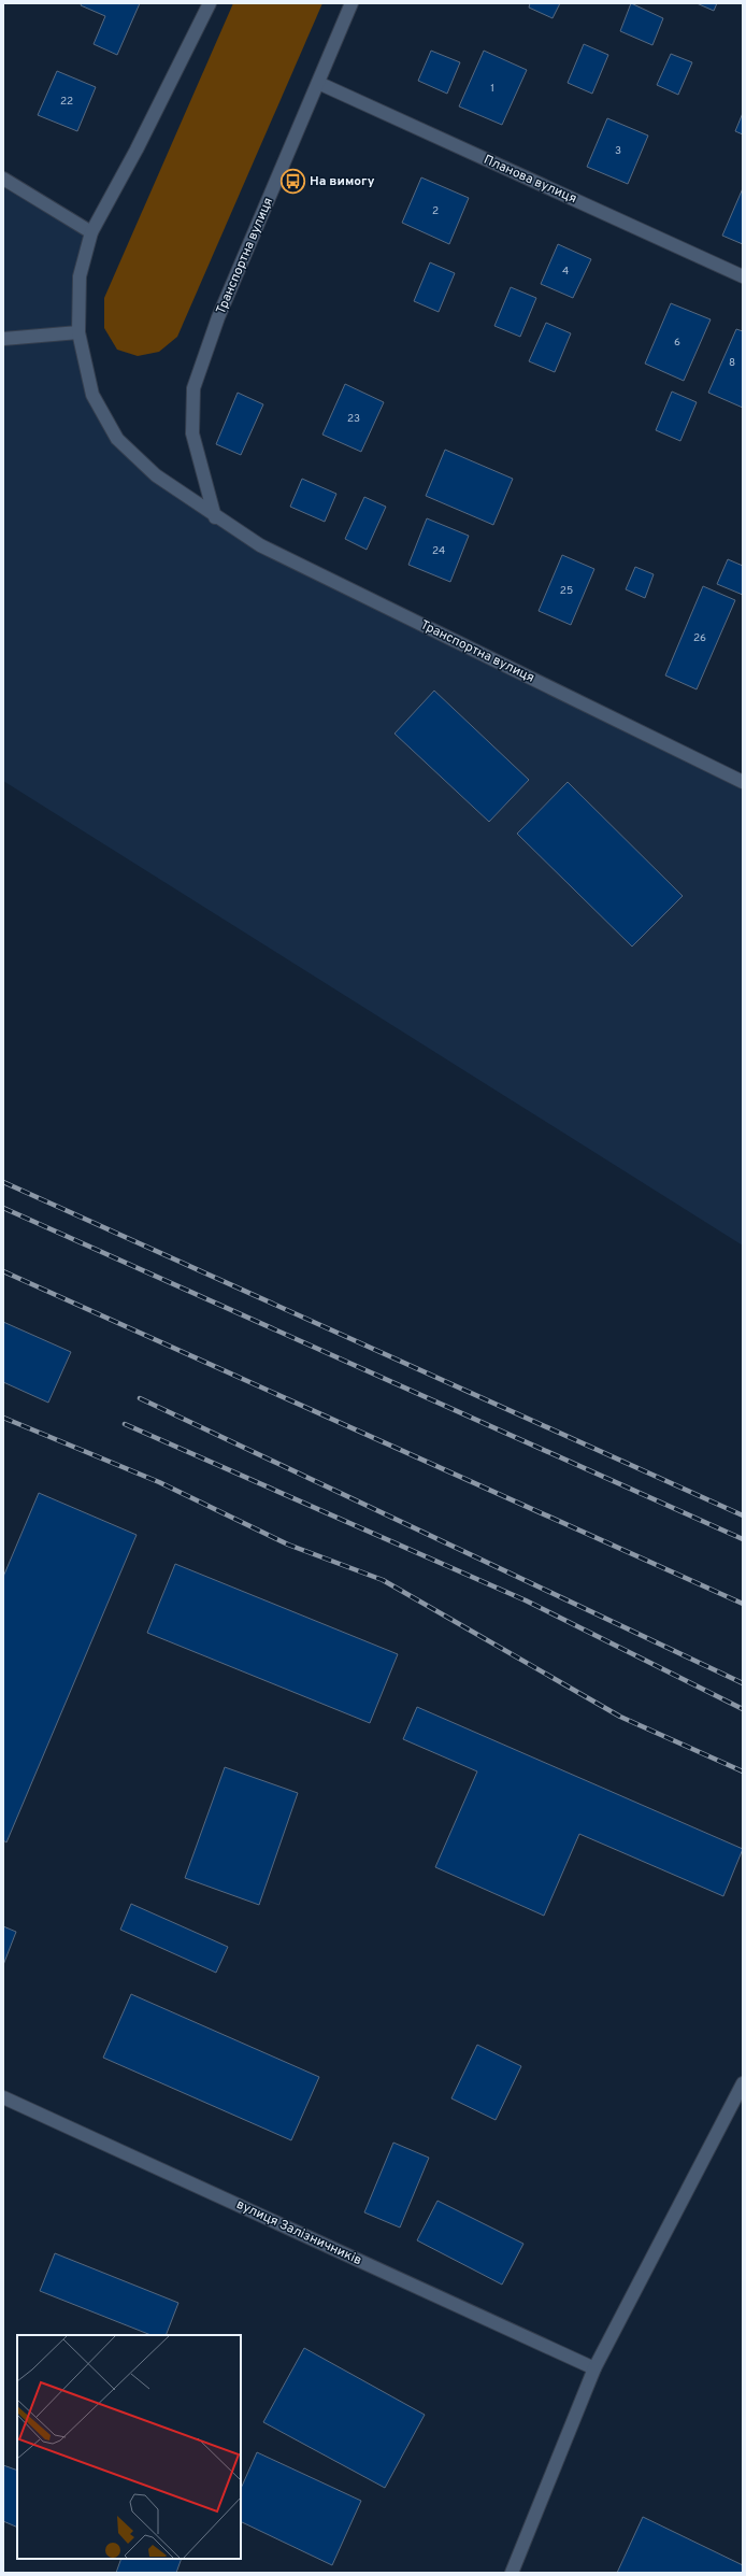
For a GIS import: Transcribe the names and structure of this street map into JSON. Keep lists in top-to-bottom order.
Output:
{
  "streets": {
    "street": ["Планова вулиця", "Транспортна вулиця", "вулиця Залізничників"]
  },
  "crossings": [
    ["Планова вулиця", "Транспортна вулиця"]
  ],
  "places": {
    "bus stop": ["На вимогу"]
  },
  "house_numbers": [
    "1",
    "22",
    "3",
    "2",
    "4",
    "6",
    "8",
    "23",
    "24",
    "25",
    "26"
  ]
}
